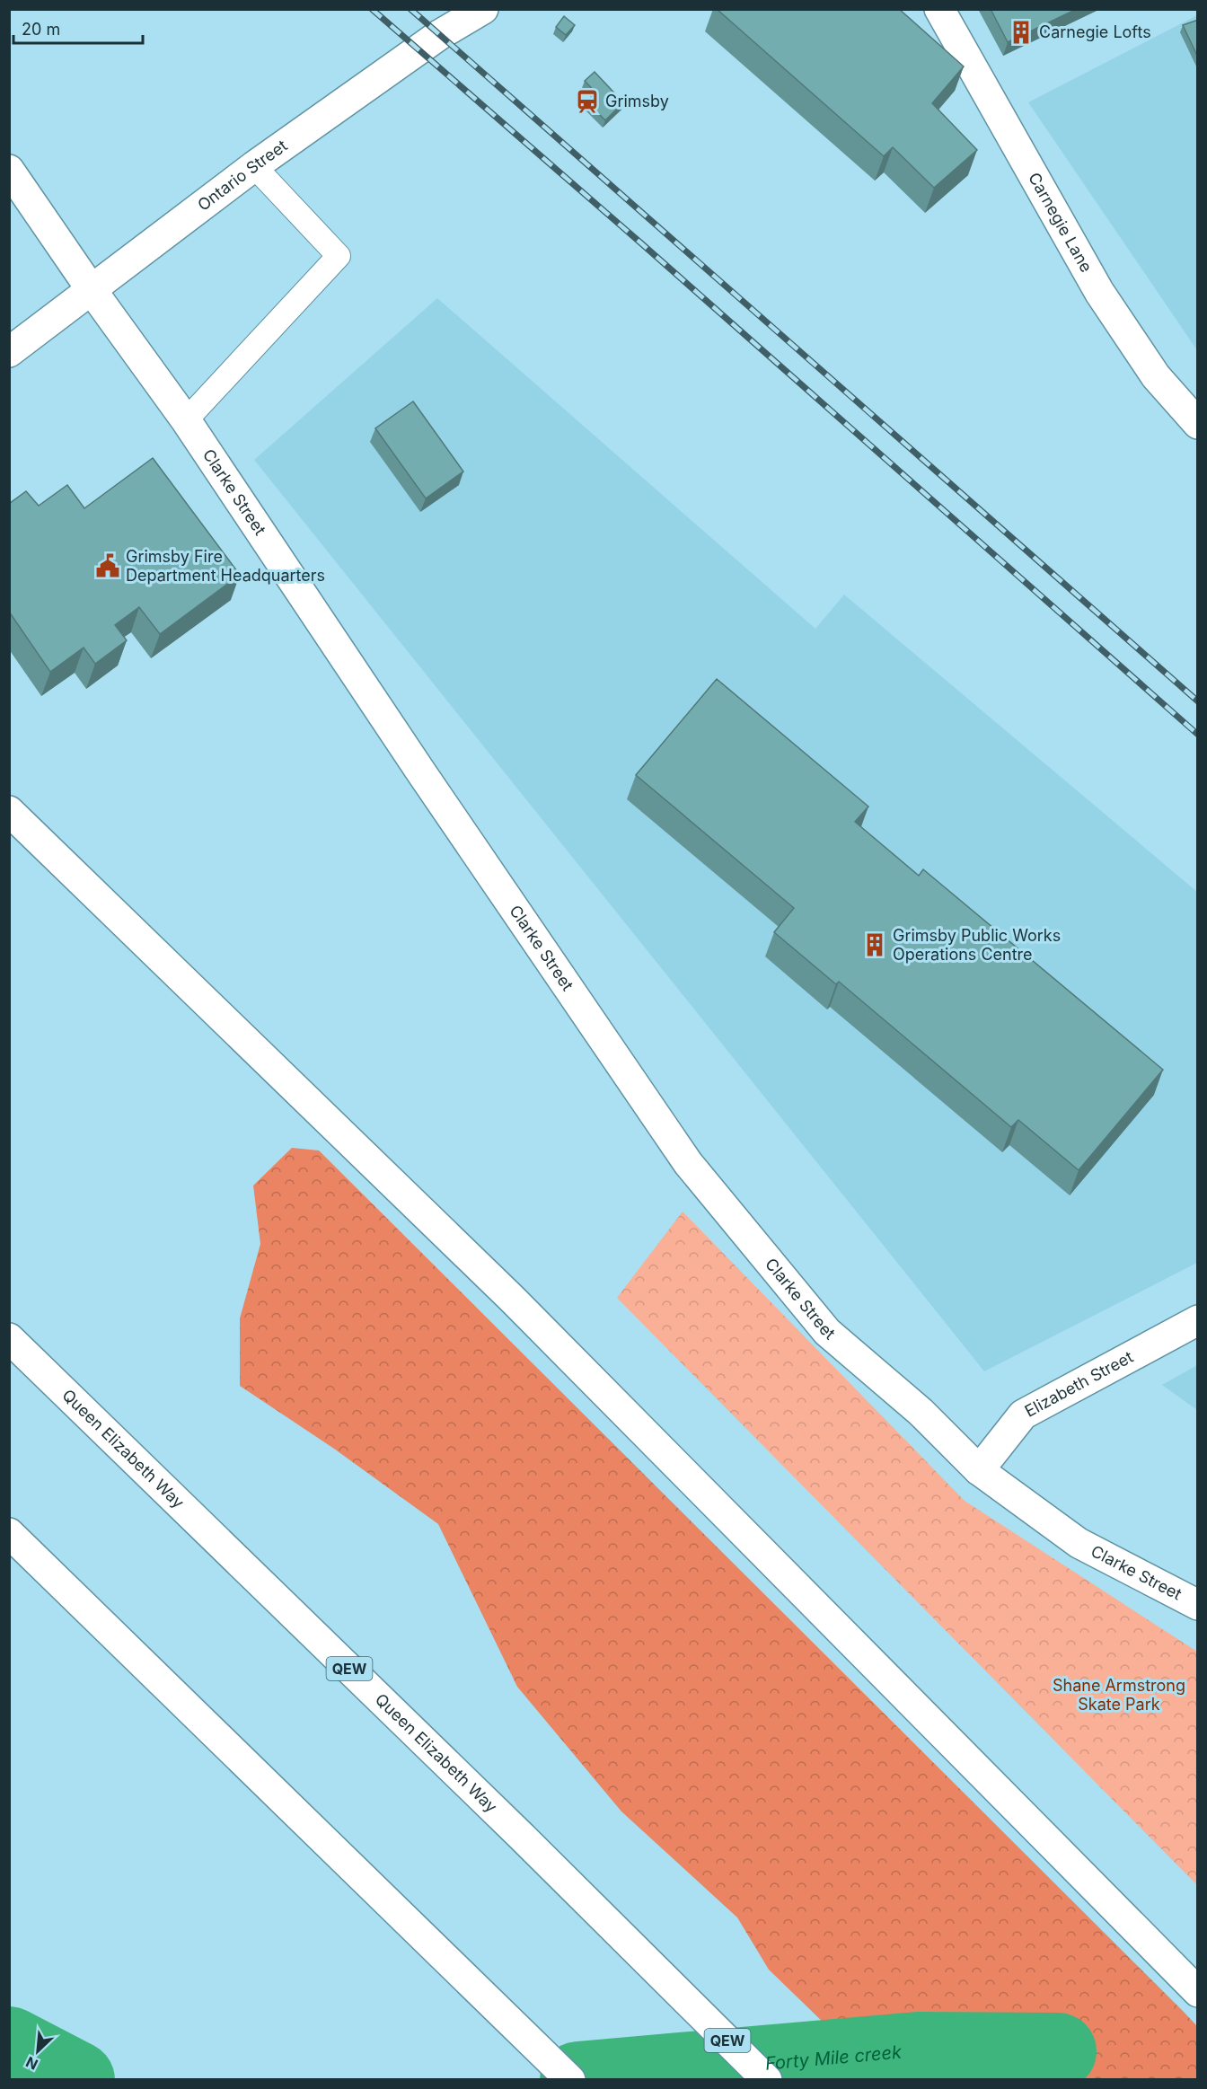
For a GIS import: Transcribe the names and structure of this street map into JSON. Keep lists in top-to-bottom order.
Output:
{
  "streets": {
    "main road": [
      "Ontario Street",
      "Carnegie Lane",
      "Clarke Street",
      "Elizabeth Street",
      "Queen Elizabeth Way",
      "QEW"
    ]
  },
  "crossings": [
    ["Ontario Street", "Clarke Street"],
    ["Clarke Street", "Elizabeth Street"]
  ],
  "water": ["Forty Mile creek"],
  "parks": ["Shane Armstrong Skate Park"],
  "places": {
    "building": ["Carnegie Lofts", "Grimsby Public Works Operations Centre"],
    "station": ["Grimsby"],
    "public building": ["Grimsby Fire Department Headquarters"]
  },
  "scale_bar": "20 m",
  "north": "bottom left"
}
